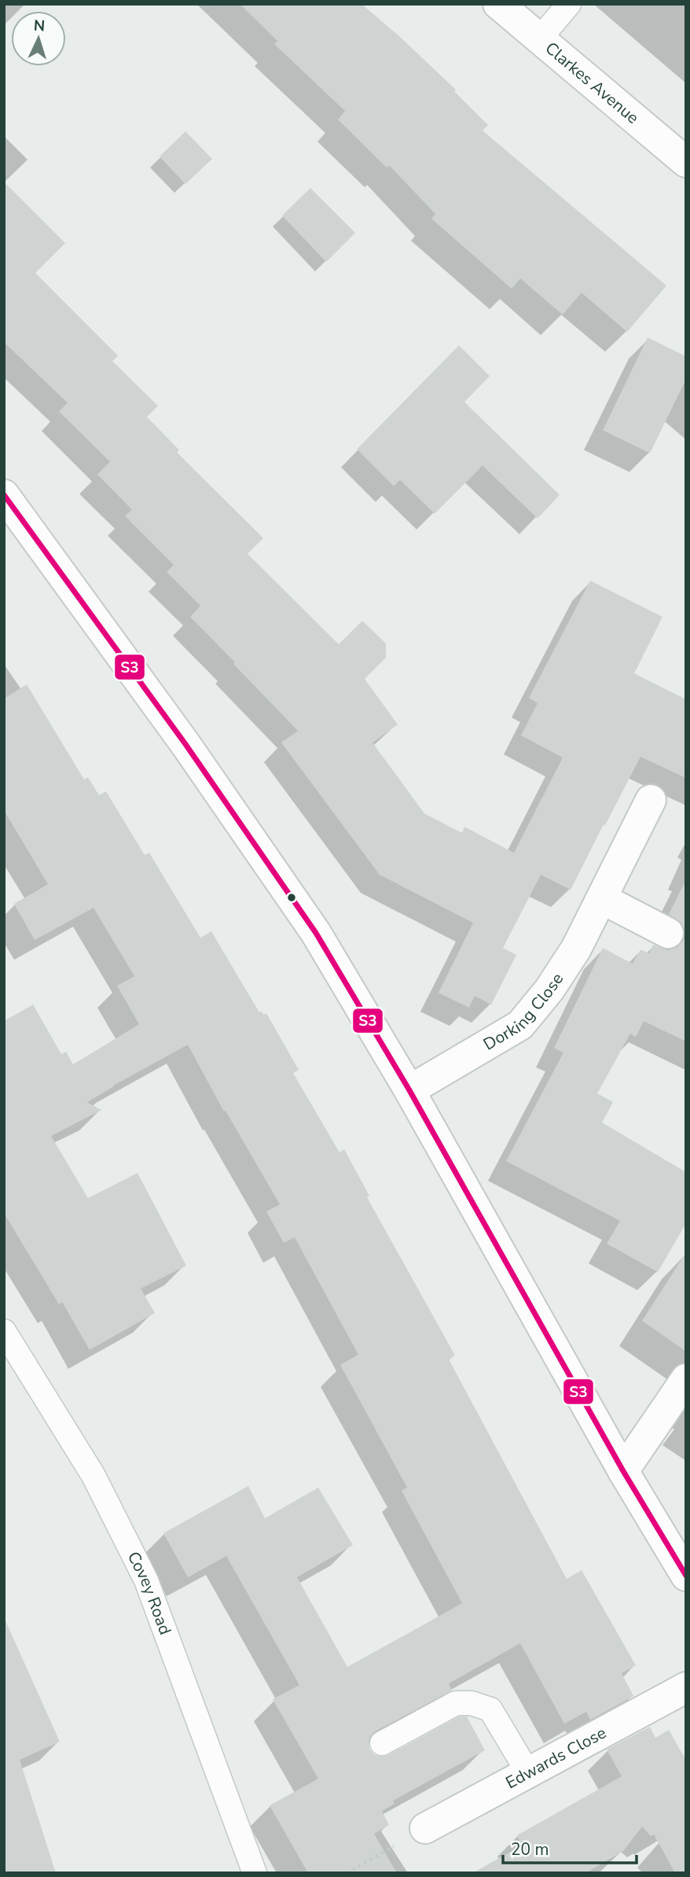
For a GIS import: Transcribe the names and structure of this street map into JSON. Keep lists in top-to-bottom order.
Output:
{
  "streets": {
    "street": ["Clarkes Avenue", "Dorking Close", "Edwards Close"],
    "lane": ["Covey Road"]
  },
  "lines": ["transit line S3"],
  "scale_bar": "20 m",
  "north": "top"
}
